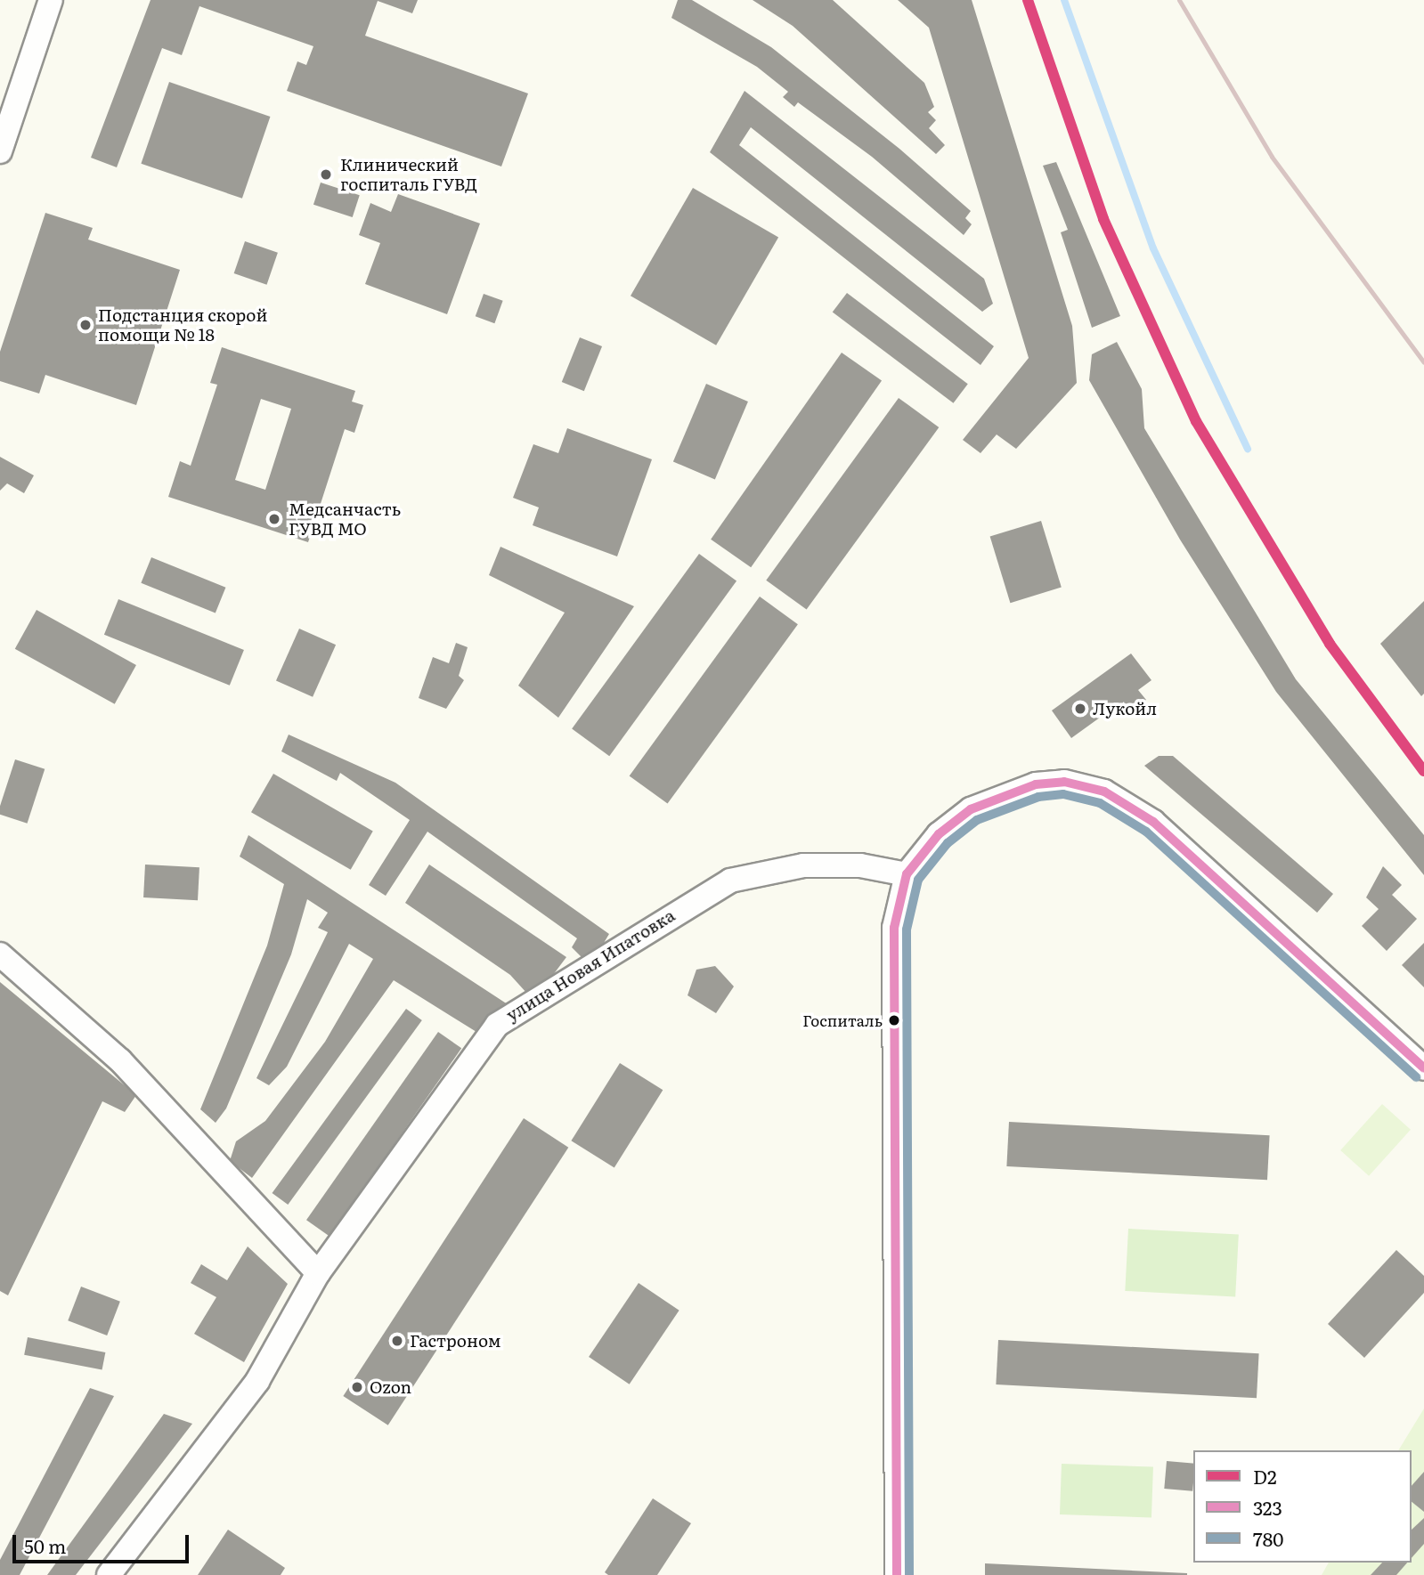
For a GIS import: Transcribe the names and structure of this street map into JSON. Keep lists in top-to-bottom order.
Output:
{
  "streets": {
    "street": ["улица Новая Ипатовка"]
  },
  "places": [
    "Клинический госпиталь ГУВД",
    "Подстанция скорой помощи № 18",
    "Медсанчасть ГУВД МО",
    "Лукойл",
    "Госпиталь",
    "Гастроном",
    "Ozon"
  ],
  "lines": ["transit line D2", "transit line 323", "transit line 780"],
  "legend": ["D2", "323", "780"],
  "scale_bar": "50 m"
}
